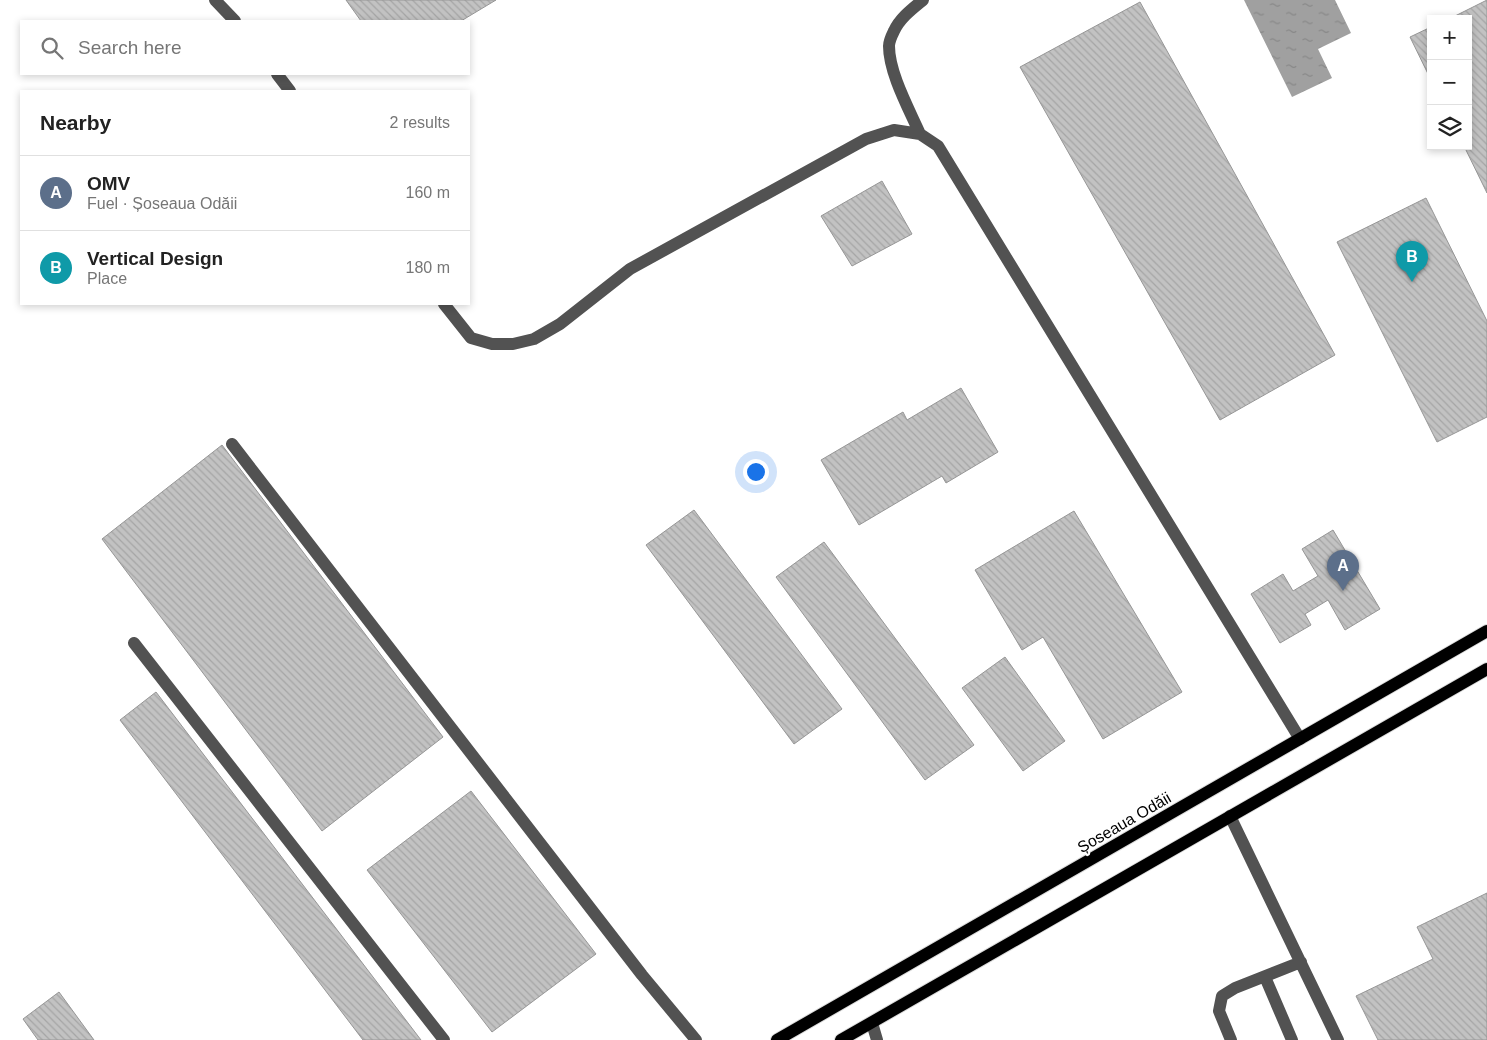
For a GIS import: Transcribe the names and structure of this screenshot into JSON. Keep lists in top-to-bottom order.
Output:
{
  "streets": {
    "main road": ["Șoseaua Odăii"]
  },
  "page": {
    "map_buttons": ["+", "−"],
    "search": "Search here",
    "heading": ["Nearby", "2 results"],
    "list": [
      {
        "mark": "A",
        "name": "OMV",
        "note": "Fuel · Șoseaua Odăii",
        "value": "160 m"
      },
      {
        "mark": "B",
        "name": "Vertical Design",
        "note": "Place",
        "value": "180 m"
      }
    ],
    "pins": ["B", "A"]
  }
}
